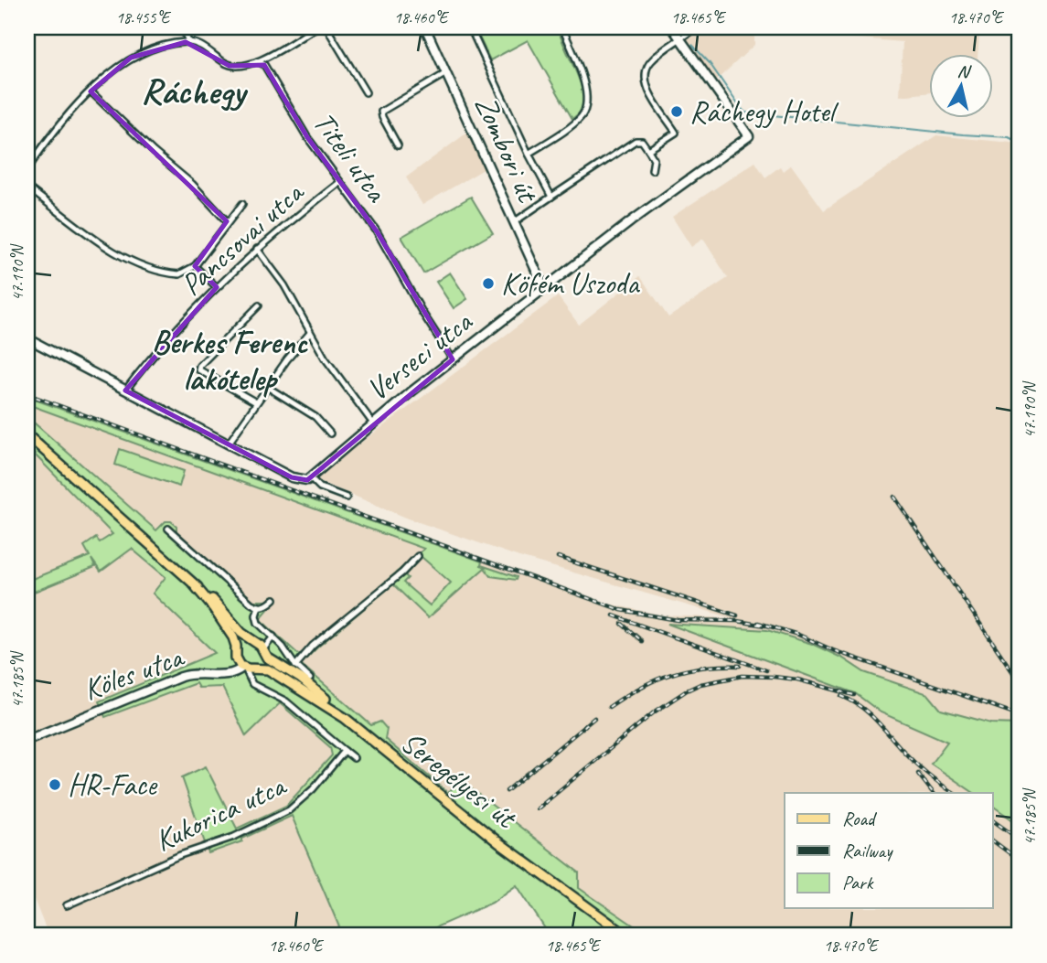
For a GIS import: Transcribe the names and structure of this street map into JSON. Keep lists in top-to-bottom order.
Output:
{
  "streets": {
    "main road": ["Seregélyesi út"],
    "street": [
      "Zombori út",
      "Titeli utca",
      "Pancsovai utca",
      "Verseci utca",
      "Köles utca",
      "Kukorica utca"
    ]
  },
  "crossings": [
    ["Zombori út", "Verseci utca"],
    ["Titeli utca", "Pancsovai utca"],
    ["Titeli utca", "Verseci utca"],
    ["Köles utca", "Seregélyesi út"]
  ],
  "districts": ["Ráchegy", "Berkes Ferenc lakótelep"],
  "places": ["Ráchegy Hotel", "Köfém Uszoda", "HR-Face"],
  "legend": ["Road", "Railway", "Park"],
  "north": "top",
  "coordinates": [
    "18.455°E",
    "18.460°E",
    "18.465°E",
    "18.470°E",
    "47.190°N",
    "47.185°N"
  ]
}
